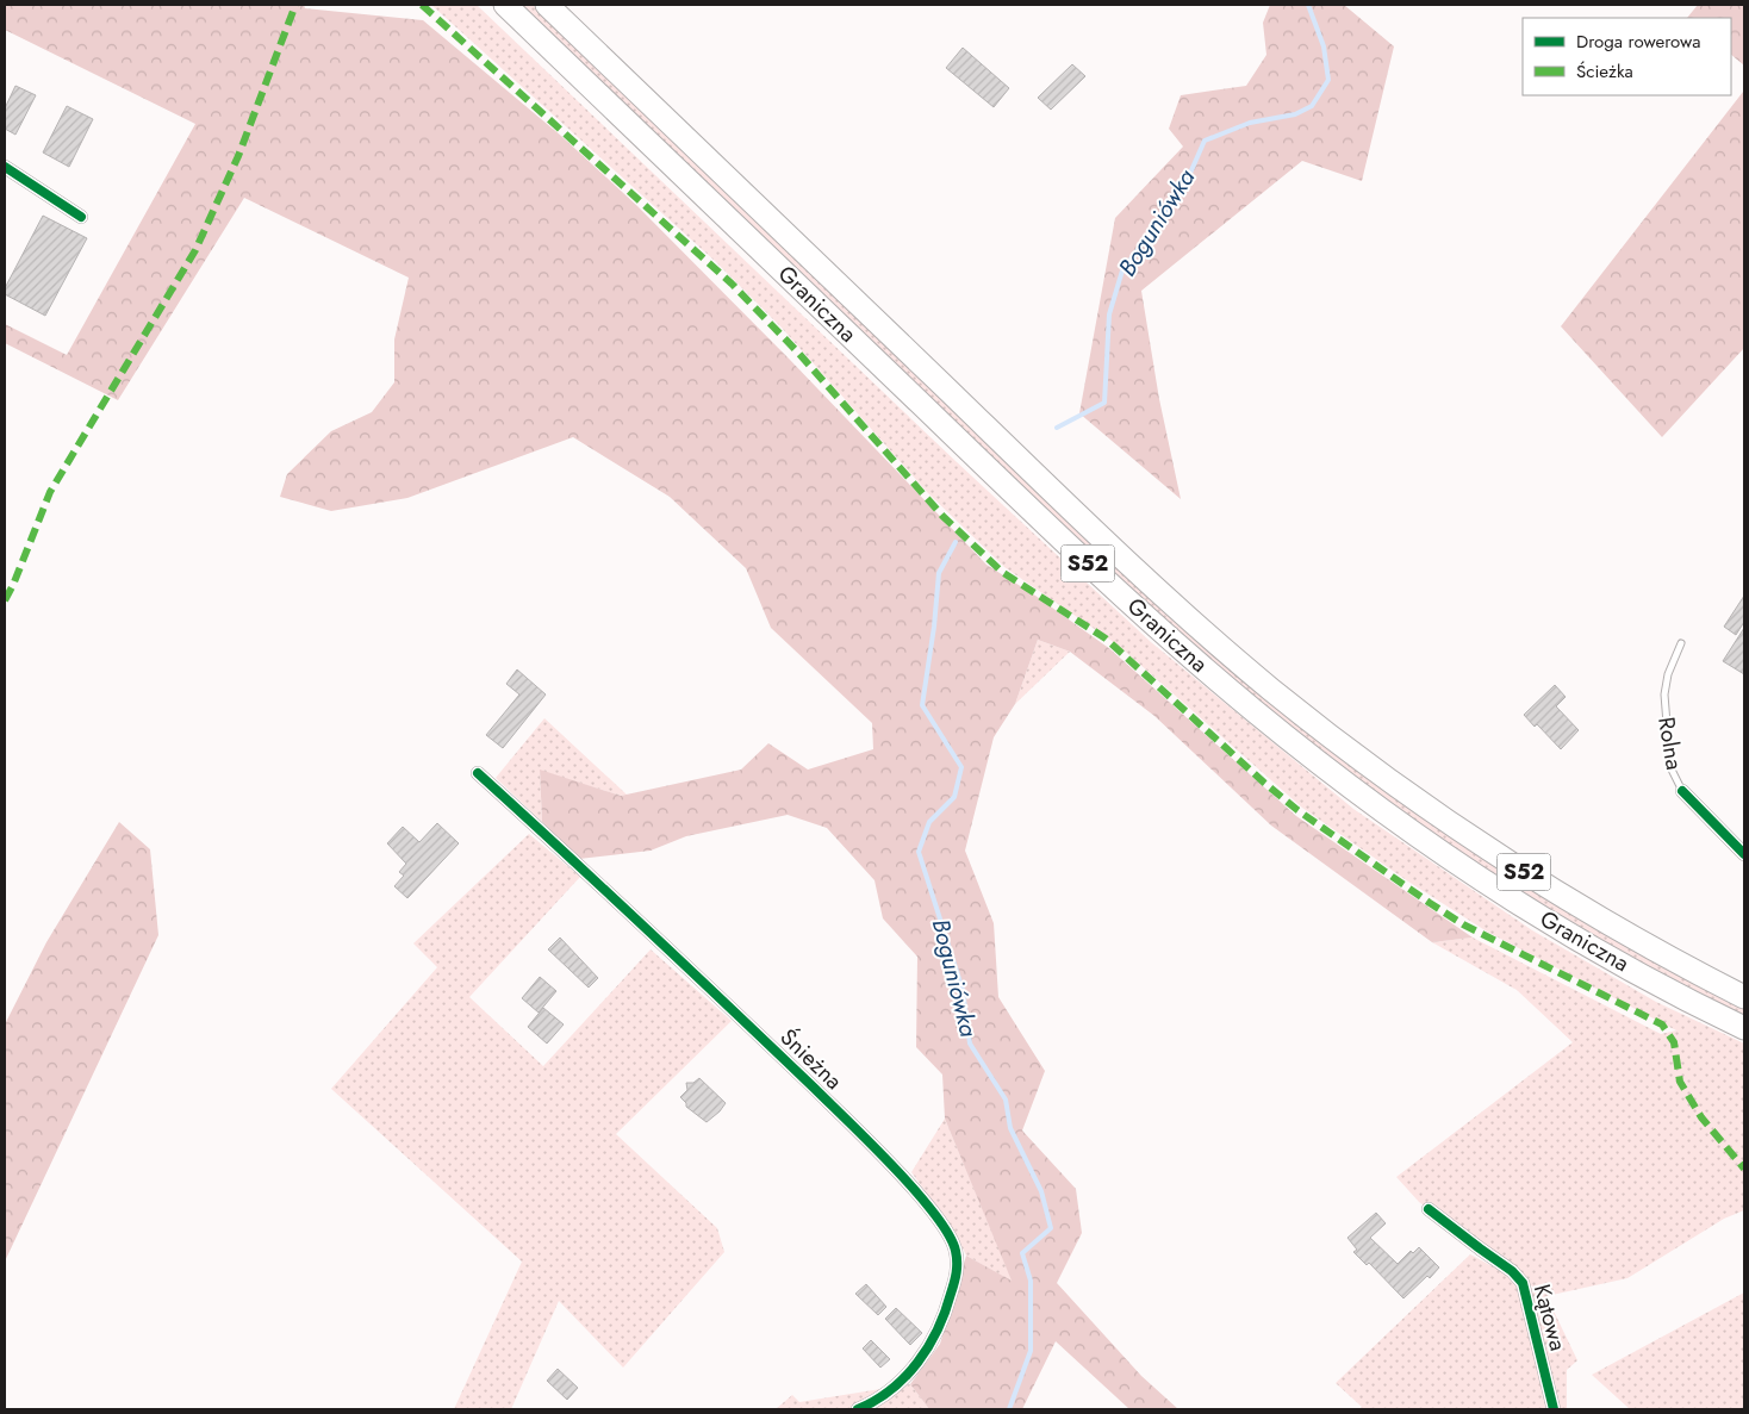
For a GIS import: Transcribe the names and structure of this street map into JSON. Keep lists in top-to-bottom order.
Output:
{
  "streets": {
    "highway": ["Graniczna", "S52"],
    "street": ["Rolna", "Śnieżna", "Kątowa"]
  },
  "water": ["Boguniówka"],
  "legend": ["Droga rowerowa", "Ścieżka"]
}
